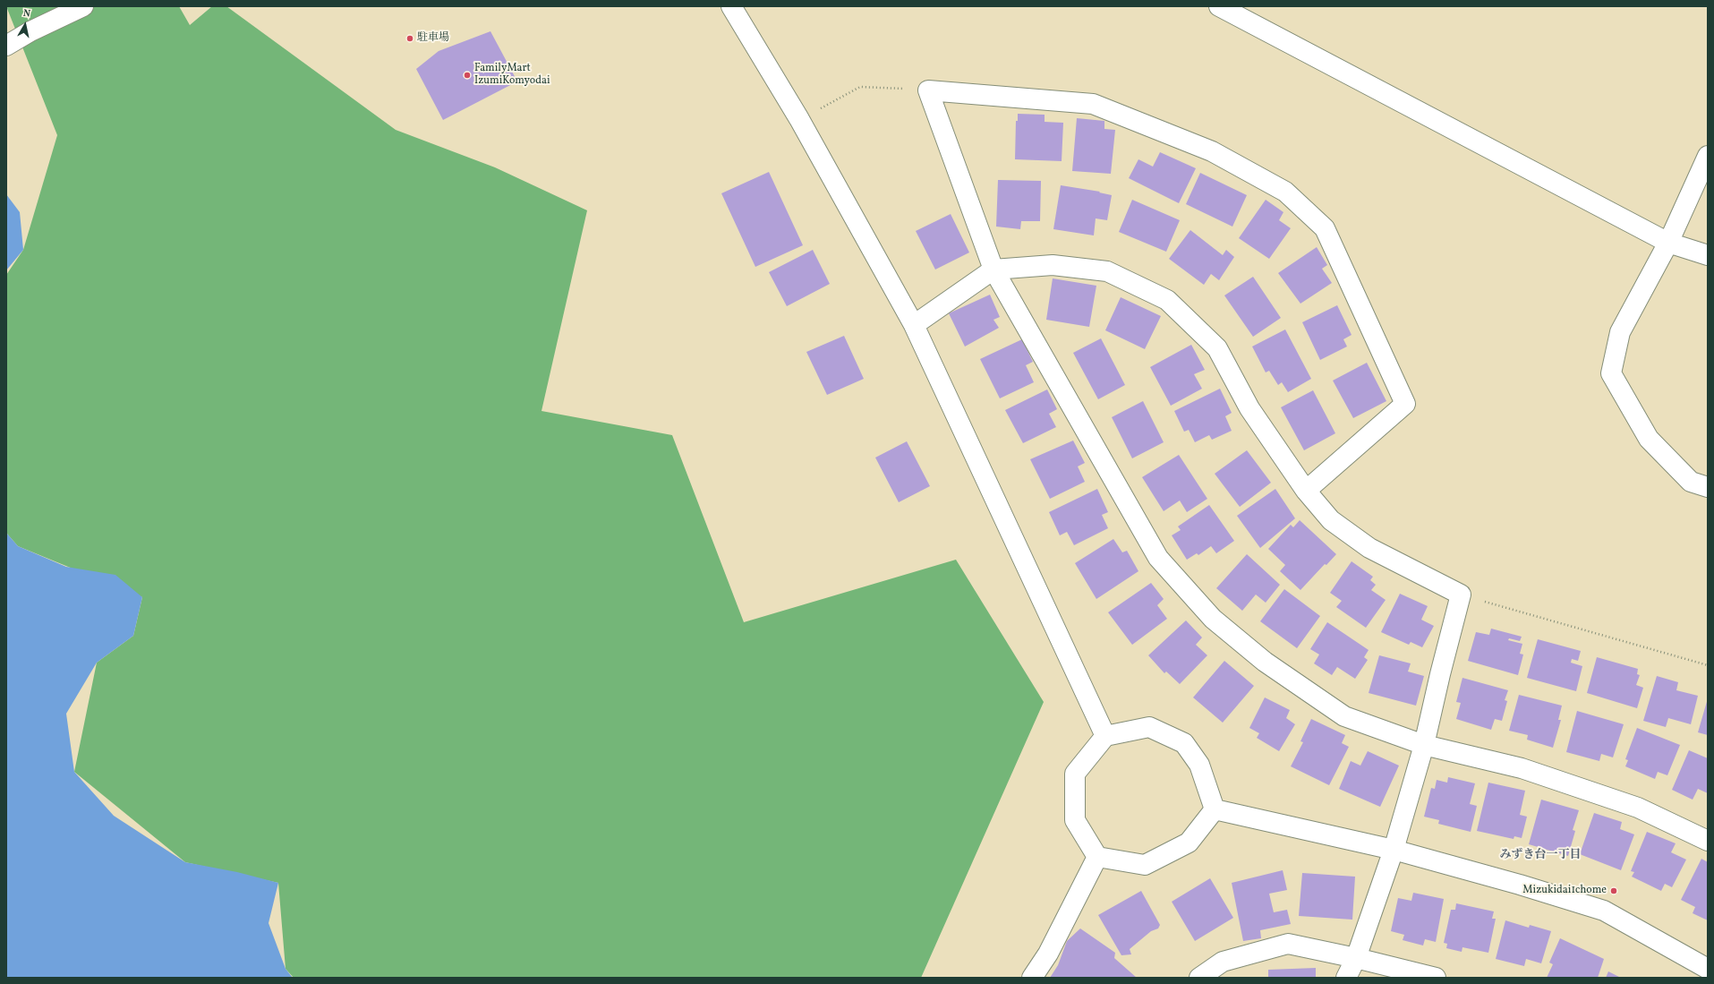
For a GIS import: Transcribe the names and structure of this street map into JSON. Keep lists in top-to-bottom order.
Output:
{
  "districts": ["みずき台一丁目"],
  "places": ["駐車場", "FamilyMart IzumiKomyodai", "Mizukidai1chome"],
  "north": "top"
}
